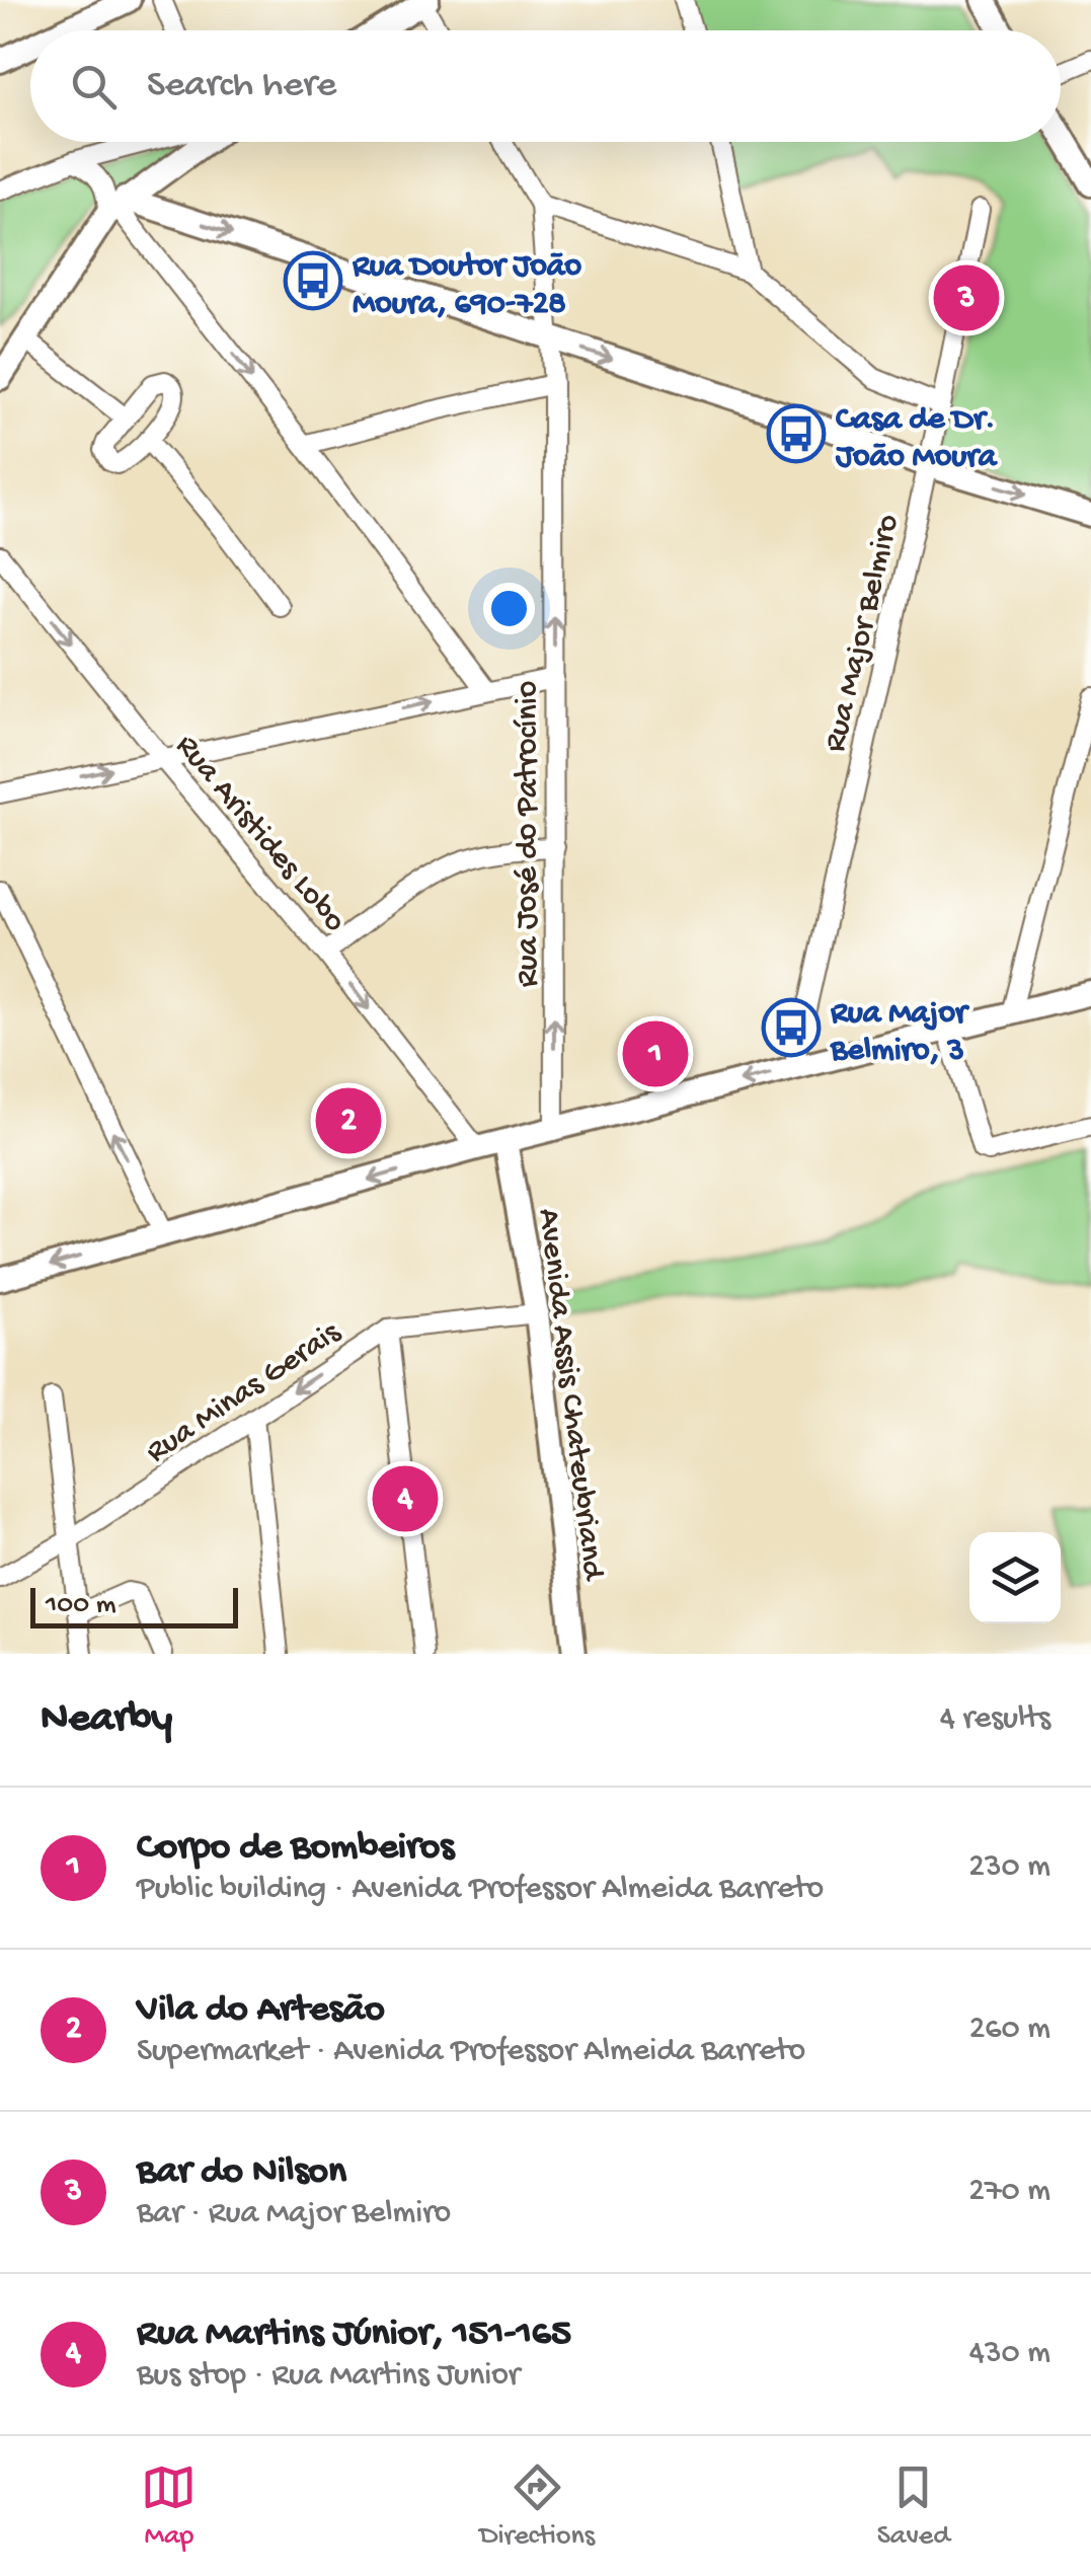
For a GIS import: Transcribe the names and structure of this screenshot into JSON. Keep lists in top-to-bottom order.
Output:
{
  "streets": {
    "main road": ["Avenida Assis Chateubriand"],
    "street": [
      "Rua Major Belmiro",
      "Rua Aristides Lobo",
      "Rua José do Patrocínio",
      "Rua Minas Gerais"
    ]
  },
  "crossings": [
    ["Rua Minas Gerais", "Avenida Assis Chateubriand"]
  ],
  "one_way": ["Rua Aristides Lobo", "Rua José do Patrocínio"],
  "places": {
    "bus stop": ["Rua Doutor João Moura, 690-728", "Casa de Dr. João Moura", "Rua Major Belmiro, 3"]
  },
  "scale_bar": "100 m",
  "page": {
    "search": "Search here",
    "pins": [
      "3",
      "1",
      "2",
      "4"
    ],
    "scale": "100 m",
    "heading": ["Nearby", "4 results"],
    "list": [
      {
        "mark": "1",
        "name": "Corpo de Bombeiros",
        "note": "Public building · Avenida Professor Almeida Barreto",
        "value": "230 m"
      },
      {
        "mark": "2",
        "name": "Vila do Artesão",
        "note": "Supermarket · Avenida Professor Almeida Barreto",
        "value": "260 m"
      },
      {
        "mark": "3",
        "name": "Bar do Nilson",
        "note": "Bar · Rua Major Belmiro",
        "value": "270 m"
      },
      {
        "mark": "4",
        "name": "Rua Martins Júnior, 151-165",
        "note": "Bus stop · Rua Martins Junior",
        "value": "430 m"
      }
    ],
    "nav": ["Map", "Directions", "Saved"]
  }
}
